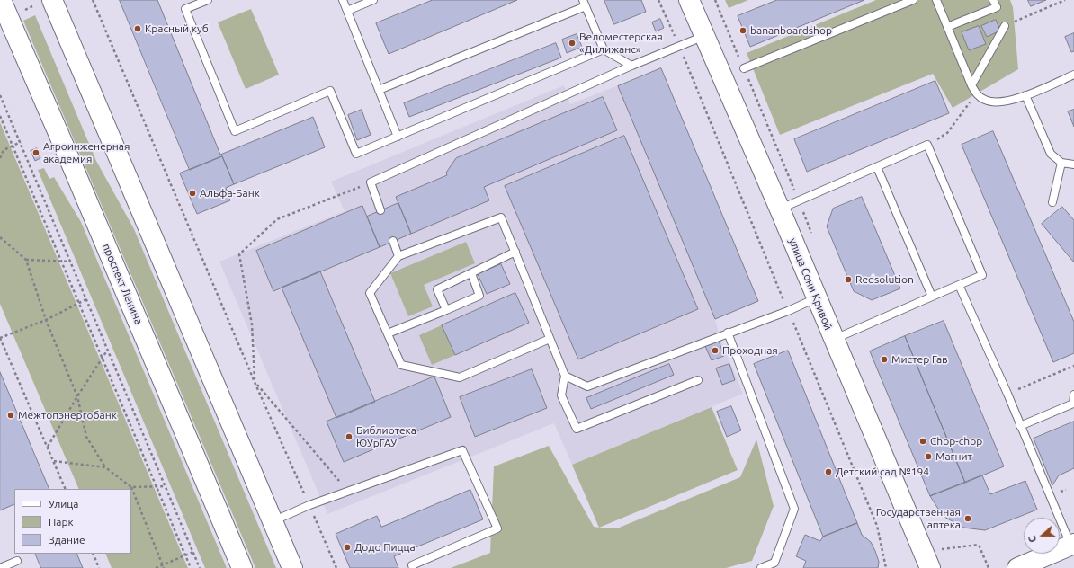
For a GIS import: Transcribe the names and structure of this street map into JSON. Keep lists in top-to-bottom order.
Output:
{
  "streets": {
    "main road": ["проспект Ленина", "улица Сони Кривой"]
  },
  "places": [
    "Красный куб",
    "bananboardshop",
    "Веломестерская «Дилижанс»",
    "Агроинженерная академия",
    "Альфа-Банк",
    "Redsolution",
    "Проходная",
    "Мистер Гав",
    "Межтопэнергобанк",
    "Библиотека ЮУрГАУ",
    "Chop-chop",
    "Магнит",
    "Детский сад №194",
    "Государственная аптека",
    "Додо Пицца"
  ],
  "legend": ["Улица", "Парк", "Здание"],
  "north": "left"
}
